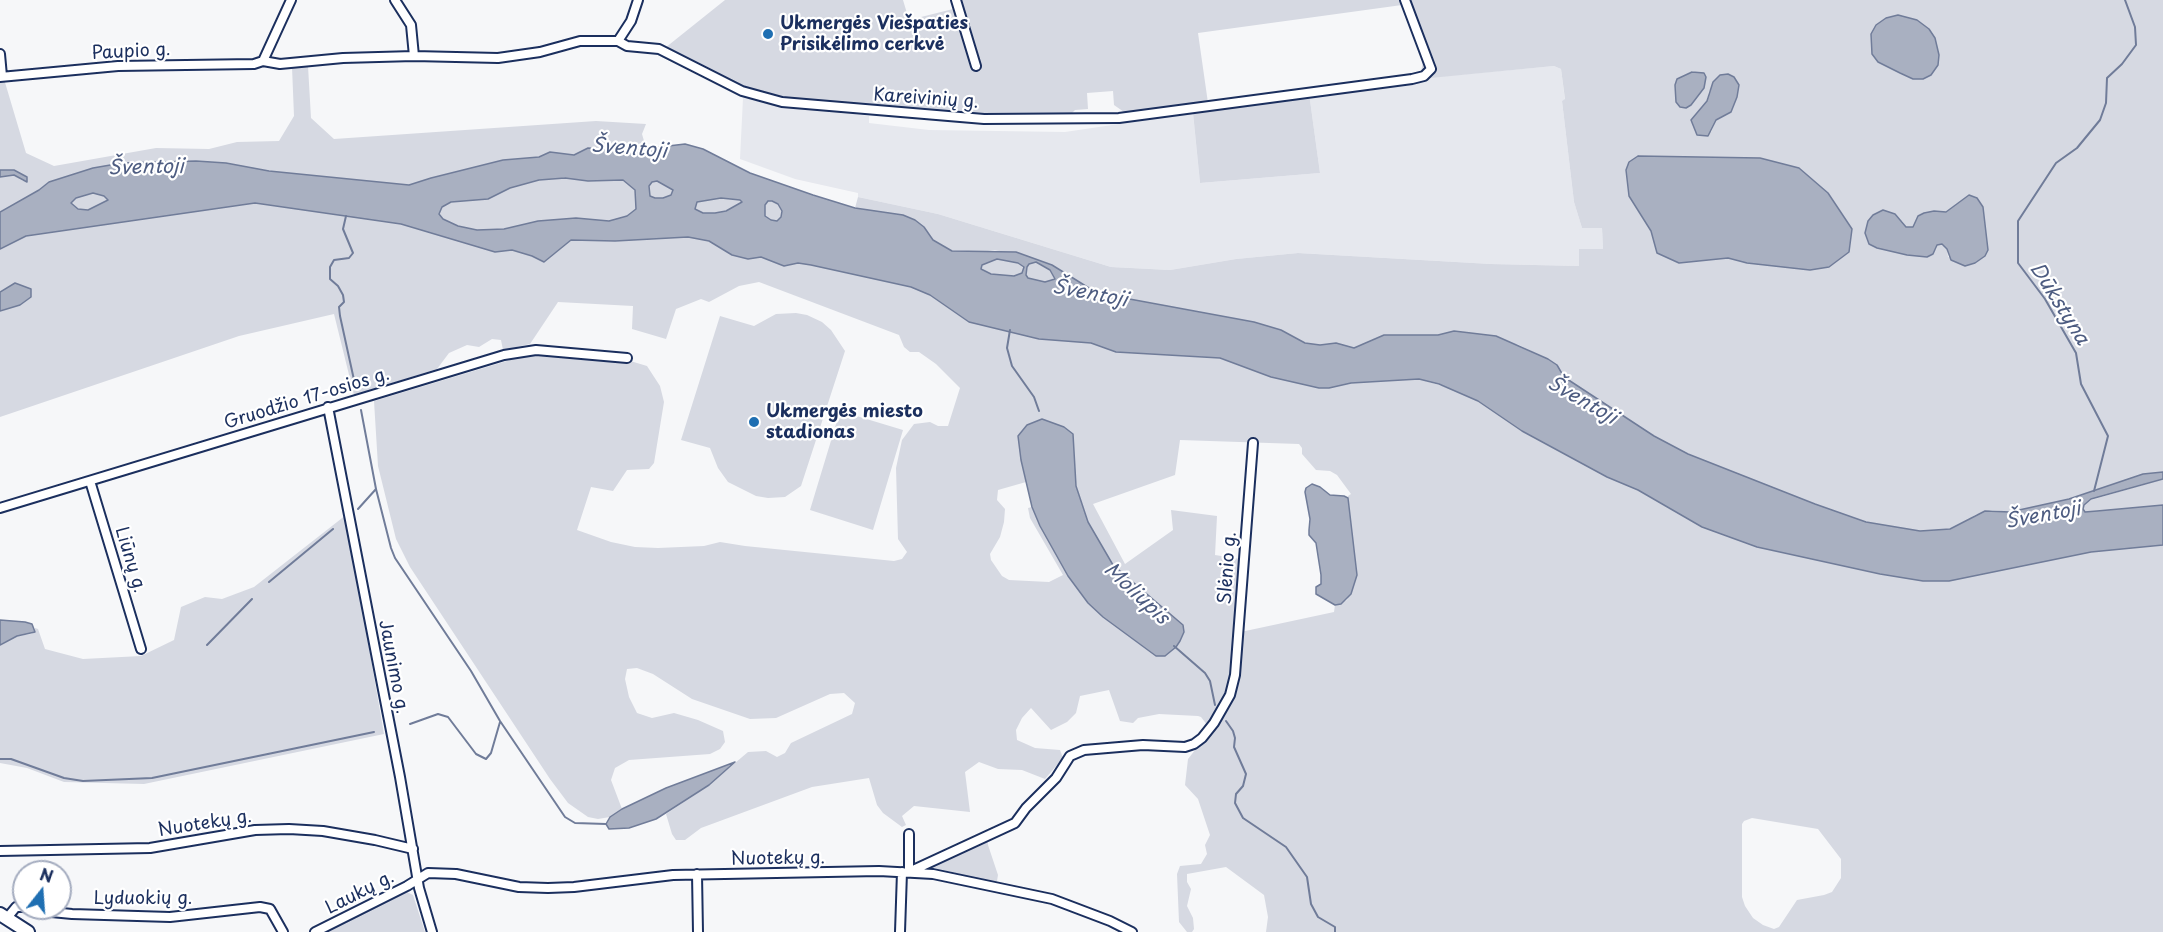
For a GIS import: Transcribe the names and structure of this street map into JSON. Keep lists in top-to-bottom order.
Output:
{
  "streets": {
    "street": [
      "Paupio g.",
      "Kareivinių g.",
      "Gruodžio 17-osios g.",
      "Liūnų g.",
      "Slėnio g.",
      "Jaunimo g.",
      "Nuotekų g.",
      "Laukų g.",
      "Lyduokių g."
    ]
  },
  "crossings": [
    ["Paupio g.", "Kareivinių g."],
    ["Gruodžio 17-osios g.", "Liūnų g."],
    ["Gruodžio 17-osios g.", "Jaunimo g."],
    ["Slėnio g.", "Nuotekų g."],
    ["Jaunimo g.", "Nuotekų g."],
    ["Jaunimo g.", "Laukų g."],
    ["Nuotekų g.", "Laukų g."]
  ],
  "water": ["Šventoji", "Dūkstyna", "Moliupis"],
  "places": ["Ukmergės Viešpaties Prisikėlimo cerkvė", "Ukmergės miesto stadionas"],
  "north": "top"
}
